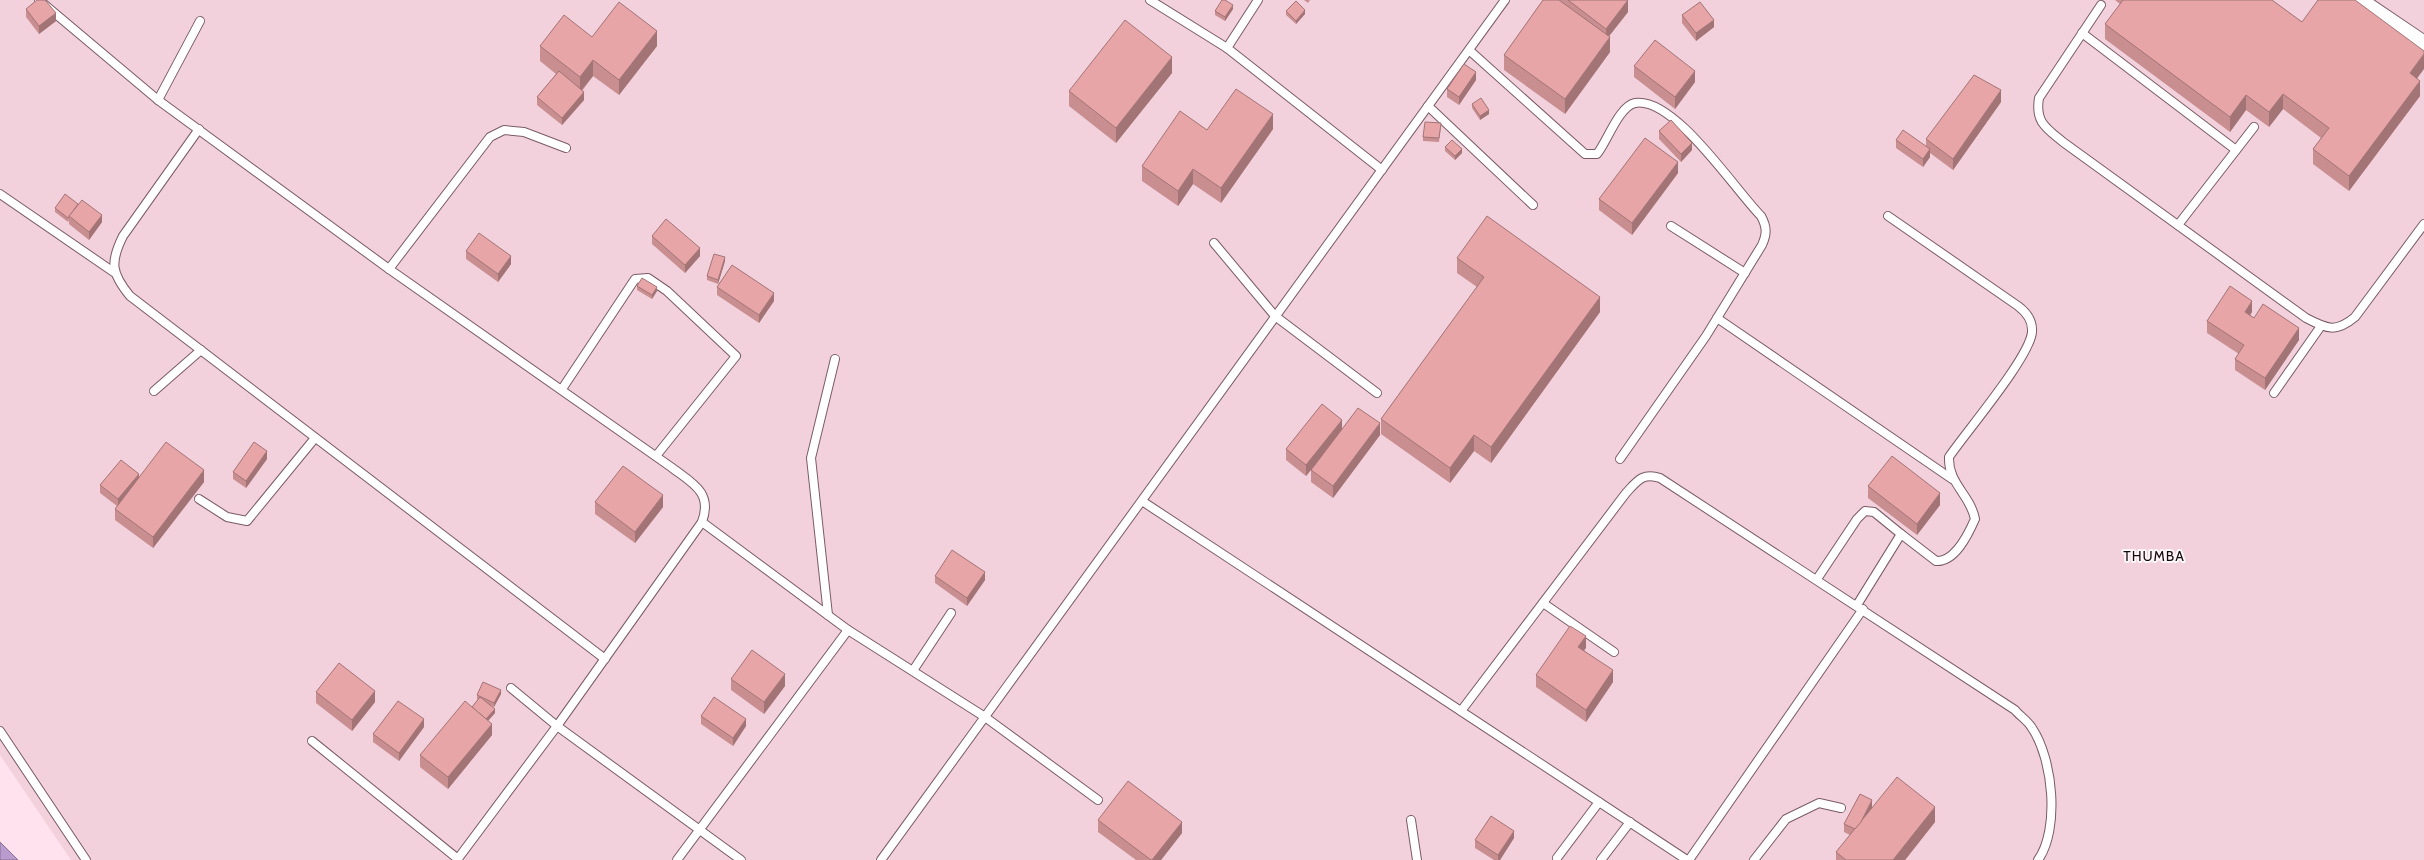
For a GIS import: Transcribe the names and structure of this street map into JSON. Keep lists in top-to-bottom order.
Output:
{
  "districts": ["THUMBA"]
}
